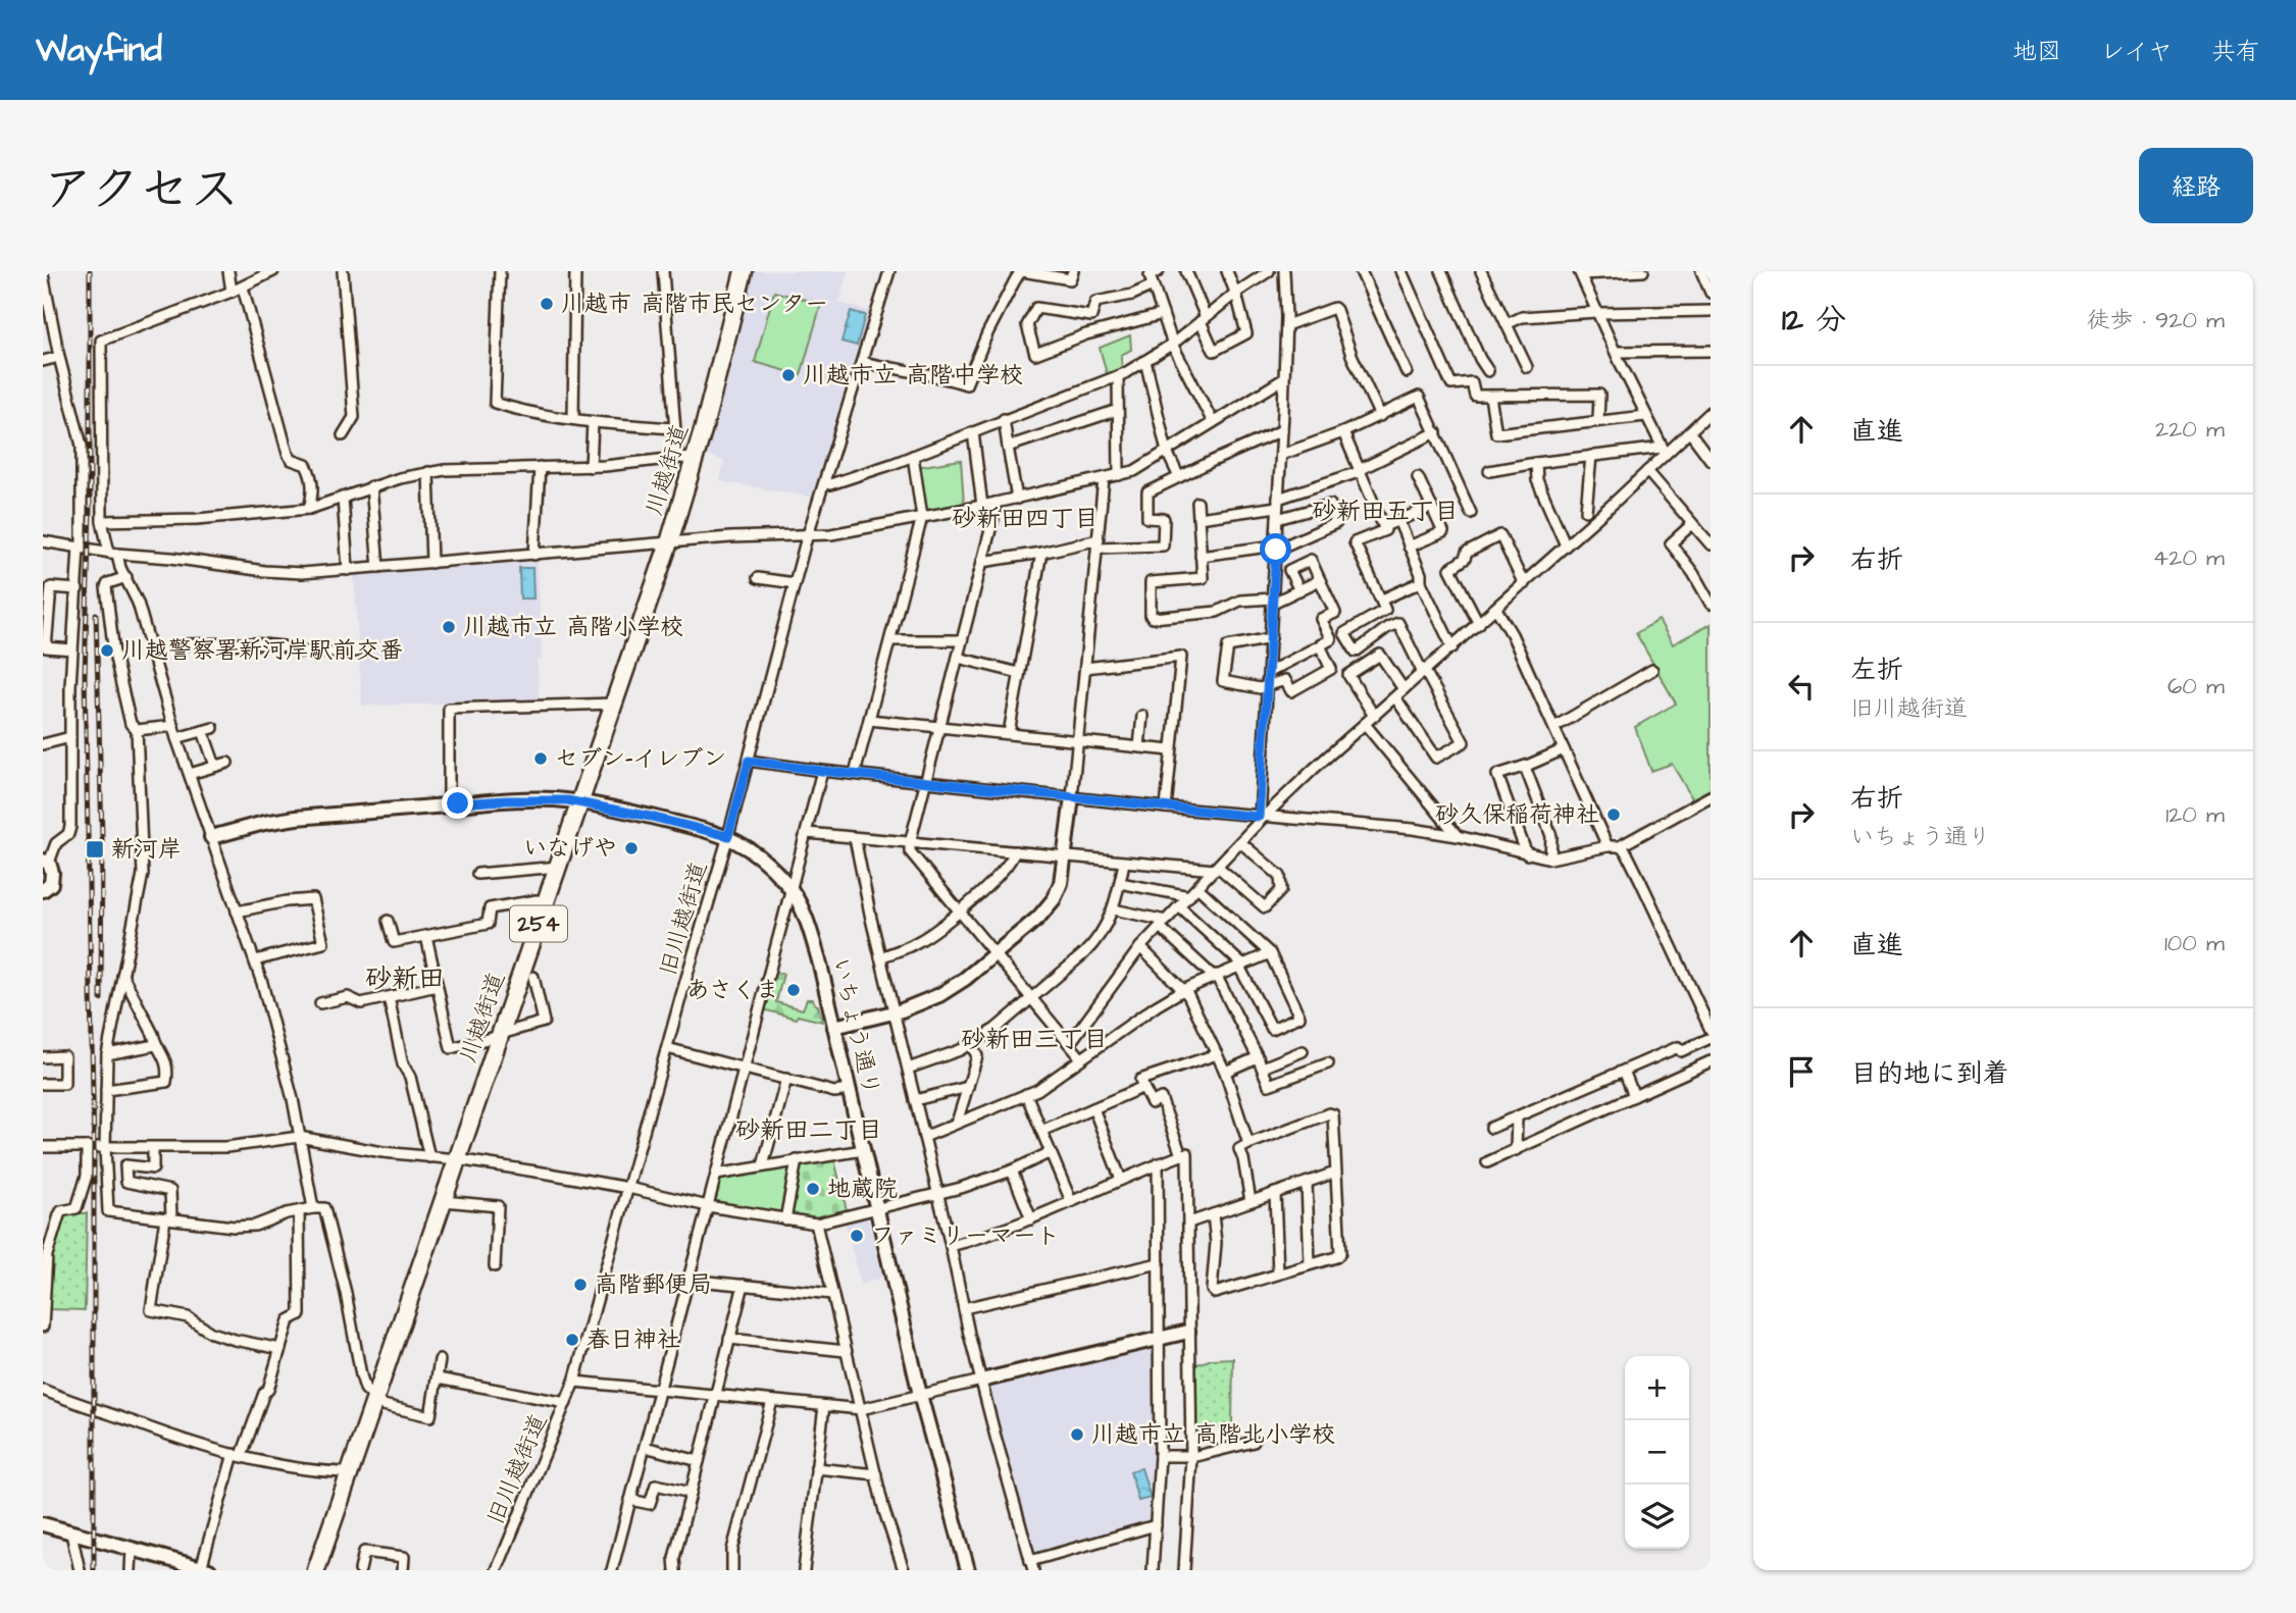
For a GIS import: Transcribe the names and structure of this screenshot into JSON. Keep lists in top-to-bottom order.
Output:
{
  "streets": {
    "highway": ["川越街道", "254"],
    "street": ["旧川越街道", "いちょう通り"]
  },
  "crossings": [
    ["川越街道", "いちょう通り"],
    ["旧川越街道", "いちょう通り"]
  ],
  "districts": [
    "砂新田五丁目",
    "砂新田四丁目",
    "砂新田",
    "砂新田三丁目",
    "砂新田二丁目"
  ],
  "places": {
    "other": [
      "川越市 高階市民センター",
      "川越市立 高階中学校",
      "川越市立 高階小学校",
      "川越警察署新河岸駅前交番",
      "セブン-イレブン",
      "砂久保稲荷神社",
      "いなげや",
      "あさくま",
      "地蔵院",
      "ファミリーマート",
      "高階郵便局",
      "春日神社",
      "川越市立 高階北小学校"
    ],
    "transit": ["新河岸"]
  },
  "page": {
    "header": "Wayfind",
    "nav": ["地図", "レイヤ", "共有"],
    "title": "アクセス",
    "buttons": "経路",
    "heading": ["12 分", "徒歩 · 920 m"],
    "list": [
      ["直進", "220 m"],
      ["右折", "420 m"],
      ["左折", "旧川越街道", "60 m"],
      ["右折", "いちょう通り", "120 m"],
      ["直進", "100 m"],
      "目的地に到着"
    ],
    "map_buttons": ["+", "−"]
  }
}
